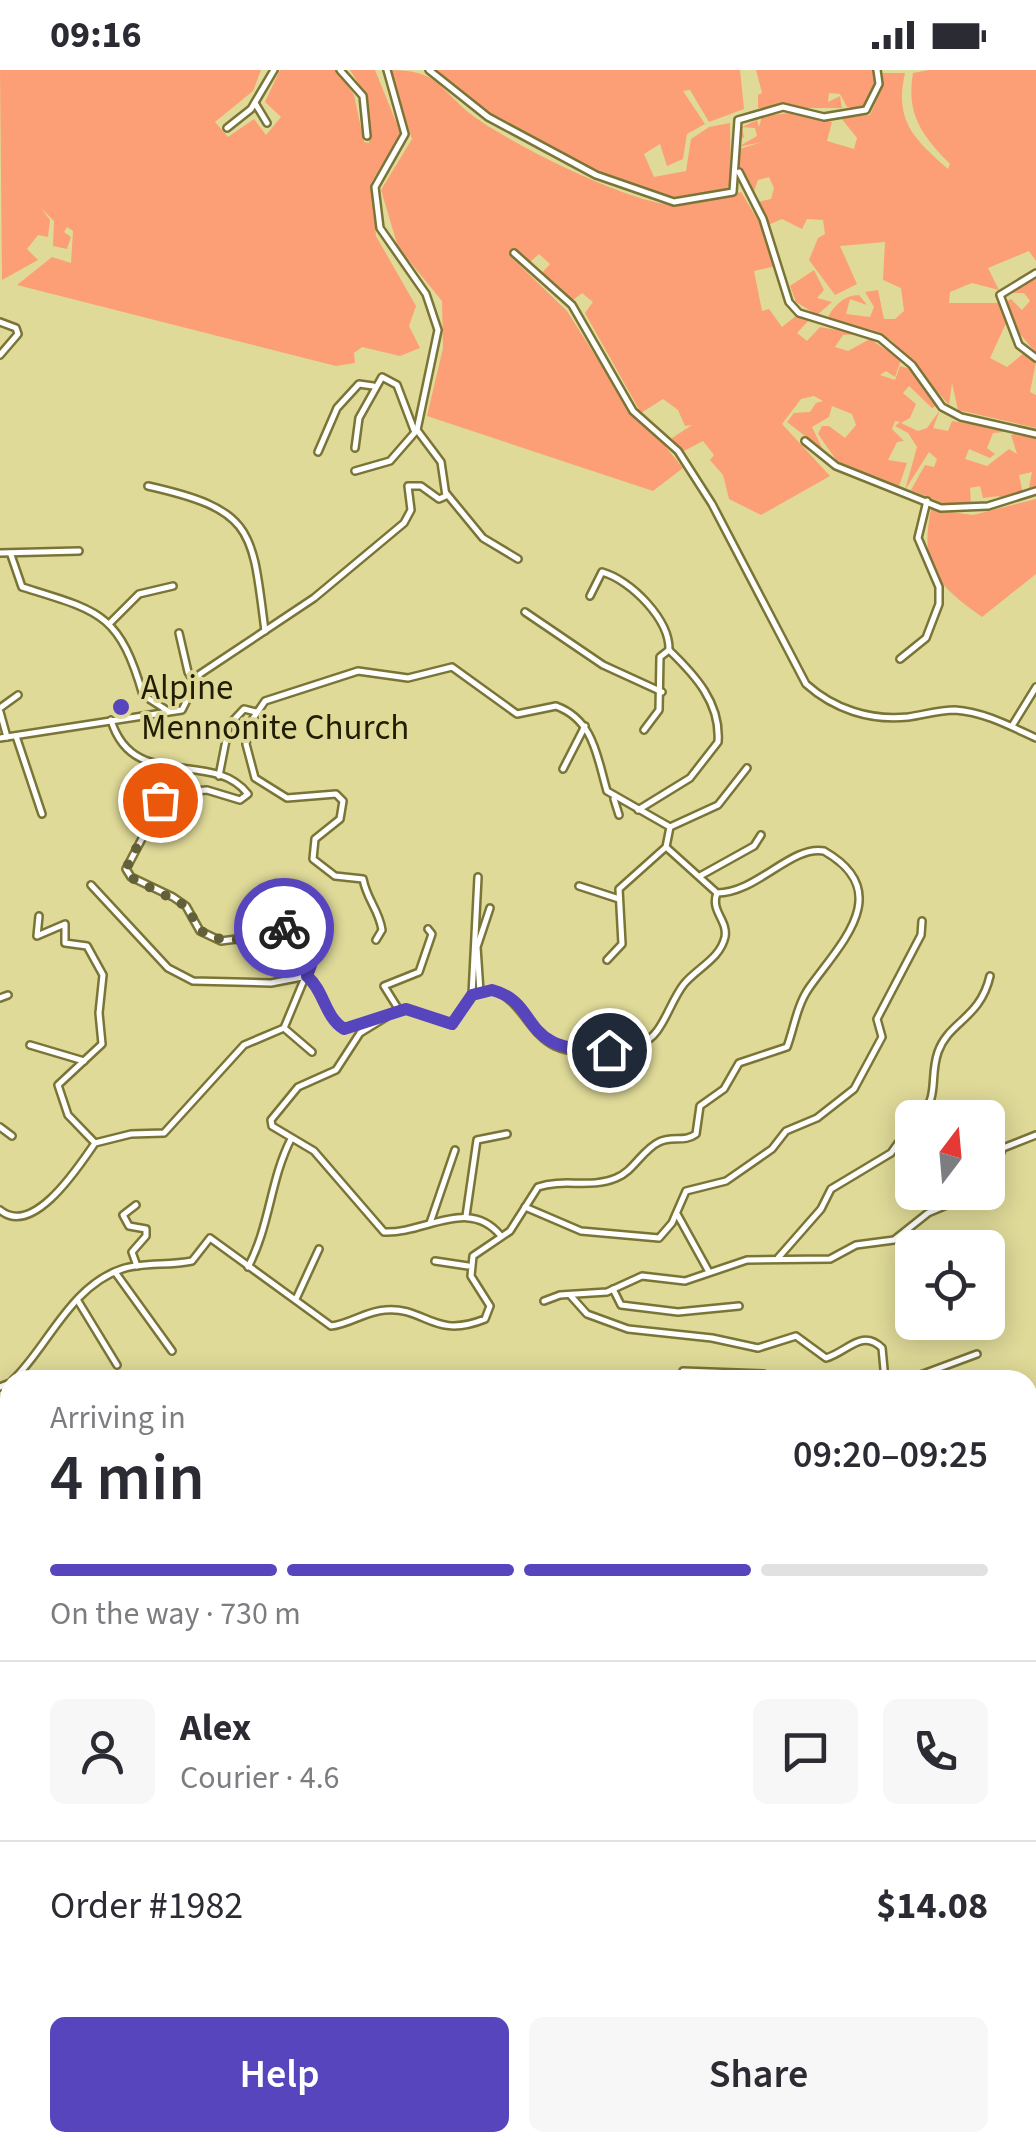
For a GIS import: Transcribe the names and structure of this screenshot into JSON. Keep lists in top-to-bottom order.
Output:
{
  "places": ["Alpine Mennonite Church"],
  "north": "top",
  "page": {
    "status": "09:16",
    "heading": ["4 min", "Arriving in", "09:20–09:25"],
    "panel": [
      "Alex",
      "Courier · 4.6",
      "Order #1982",
      "$14.08"
    ],
    "bar": "On the way · 730 m",
    "buttons": ["Help", "Share"]
  }
}
